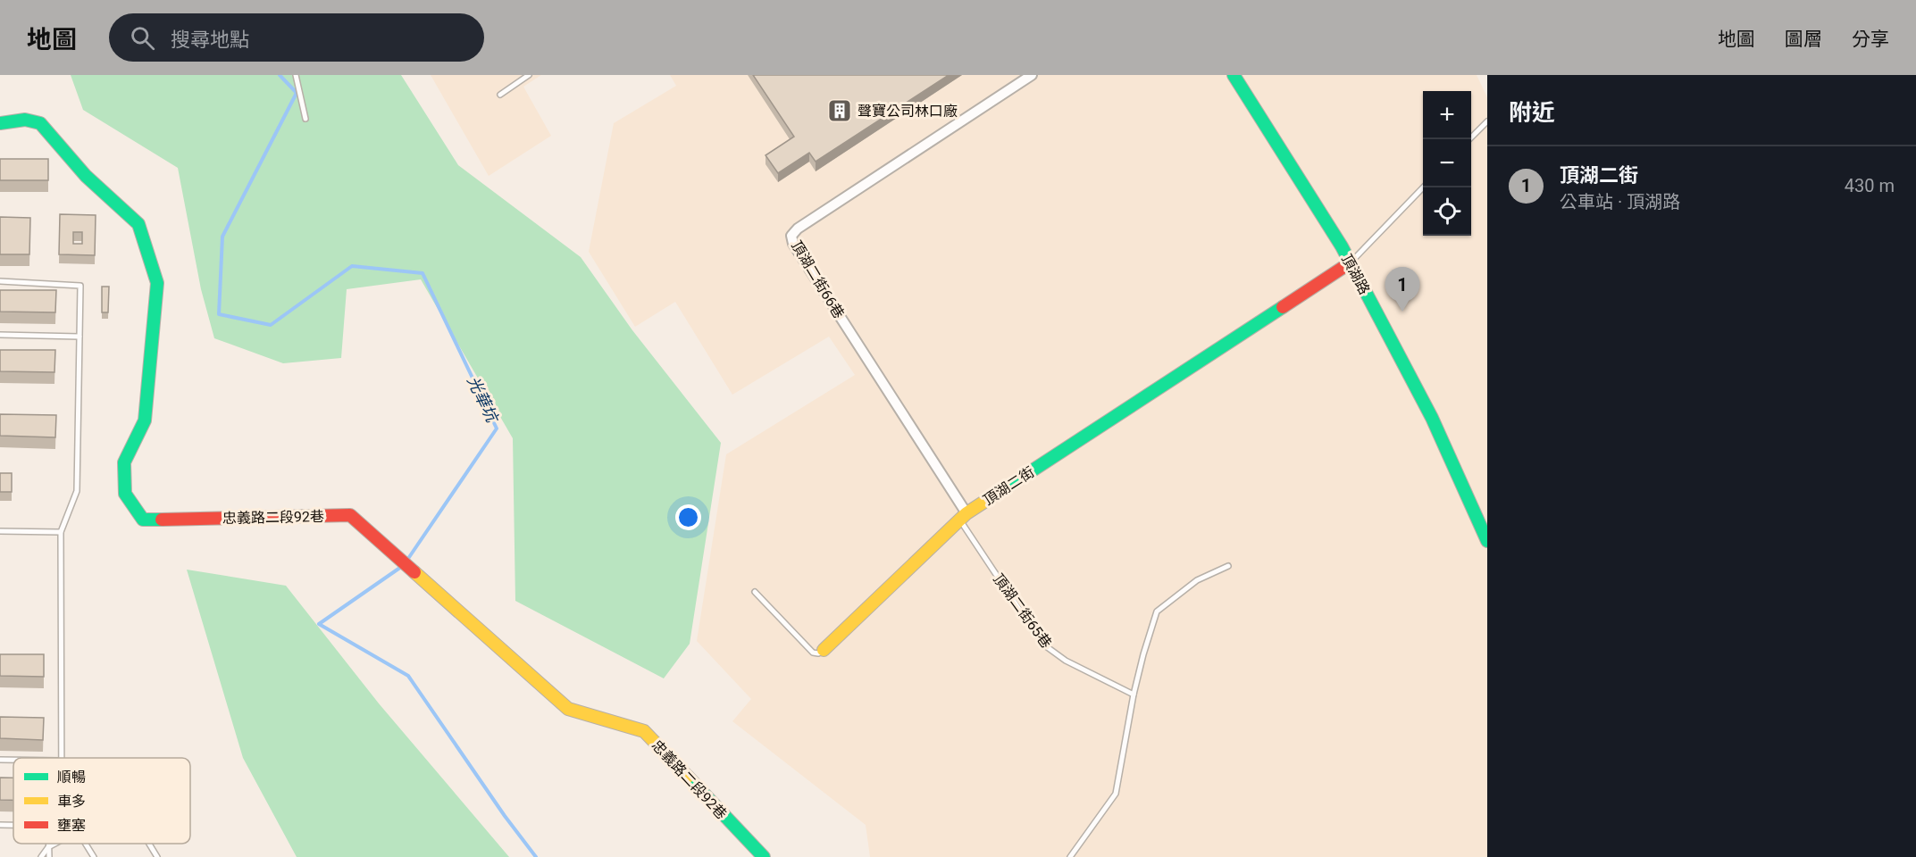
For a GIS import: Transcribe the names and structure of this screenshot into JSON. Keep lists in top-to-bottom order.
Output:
{
  "streets": {
    "street": [
      "頂湖路",
      "頂湖二街66巷",
      "頂湖二街",
      "忠義路二段92巷"
    ],
    "lane": ["頂湖二街65巷"]
  },
  "crossings": [
    ["頂湖路", "頂湖二街"],
    ["頂湖二街66巷", "頂湖二街"],
    ["頂湖二街66巷", "頂湖二街65巷"],
    ["頂湖二街", "頂湖二街65巷"]
  ],
  "water": ["光華坑"],
  "places": {
    "building": ["聲寶公司林口廠"]
  },
  "legend": ["順暢", "車多", "壅塞"],
  "page": {
    "header": "地圖",
    "search": "搜尋地點",
    "nav": ["地圖", "圖層", "分享"],
    "heading": "附近",
    "map_buttons": ["+", "−"],
    "list": [
      {
        "mark": "1",
        "name": "頂湖二街",
        "note": "公車站 · 頂湖路",
        "value": "430 m"
      }
    ],
    "pins": "1"
  }
}
